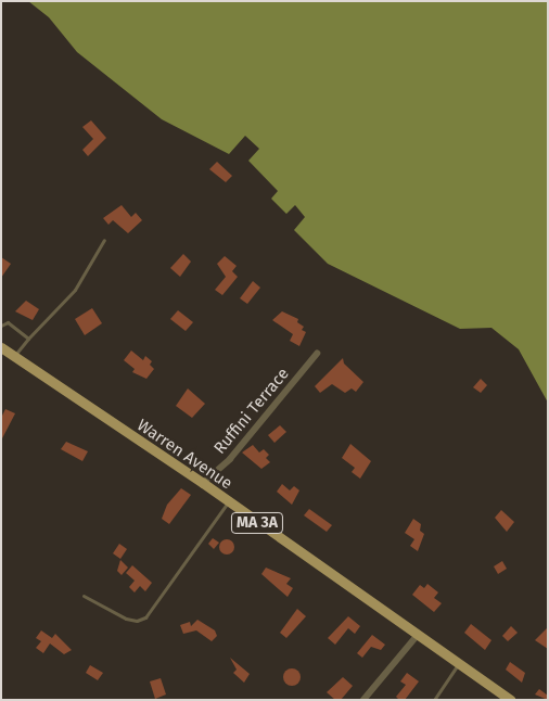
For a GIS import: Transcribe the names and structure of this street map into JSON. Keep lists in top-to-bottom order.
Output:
{
  "streets": {
    "main road": ["Warren Avenue", "MA 3A"],
    "street": ["Ruffini Terrace"]
  },
  "crossings": [
    ["Ruffini Terrace", "Warren Avenue"]
  ]
}
